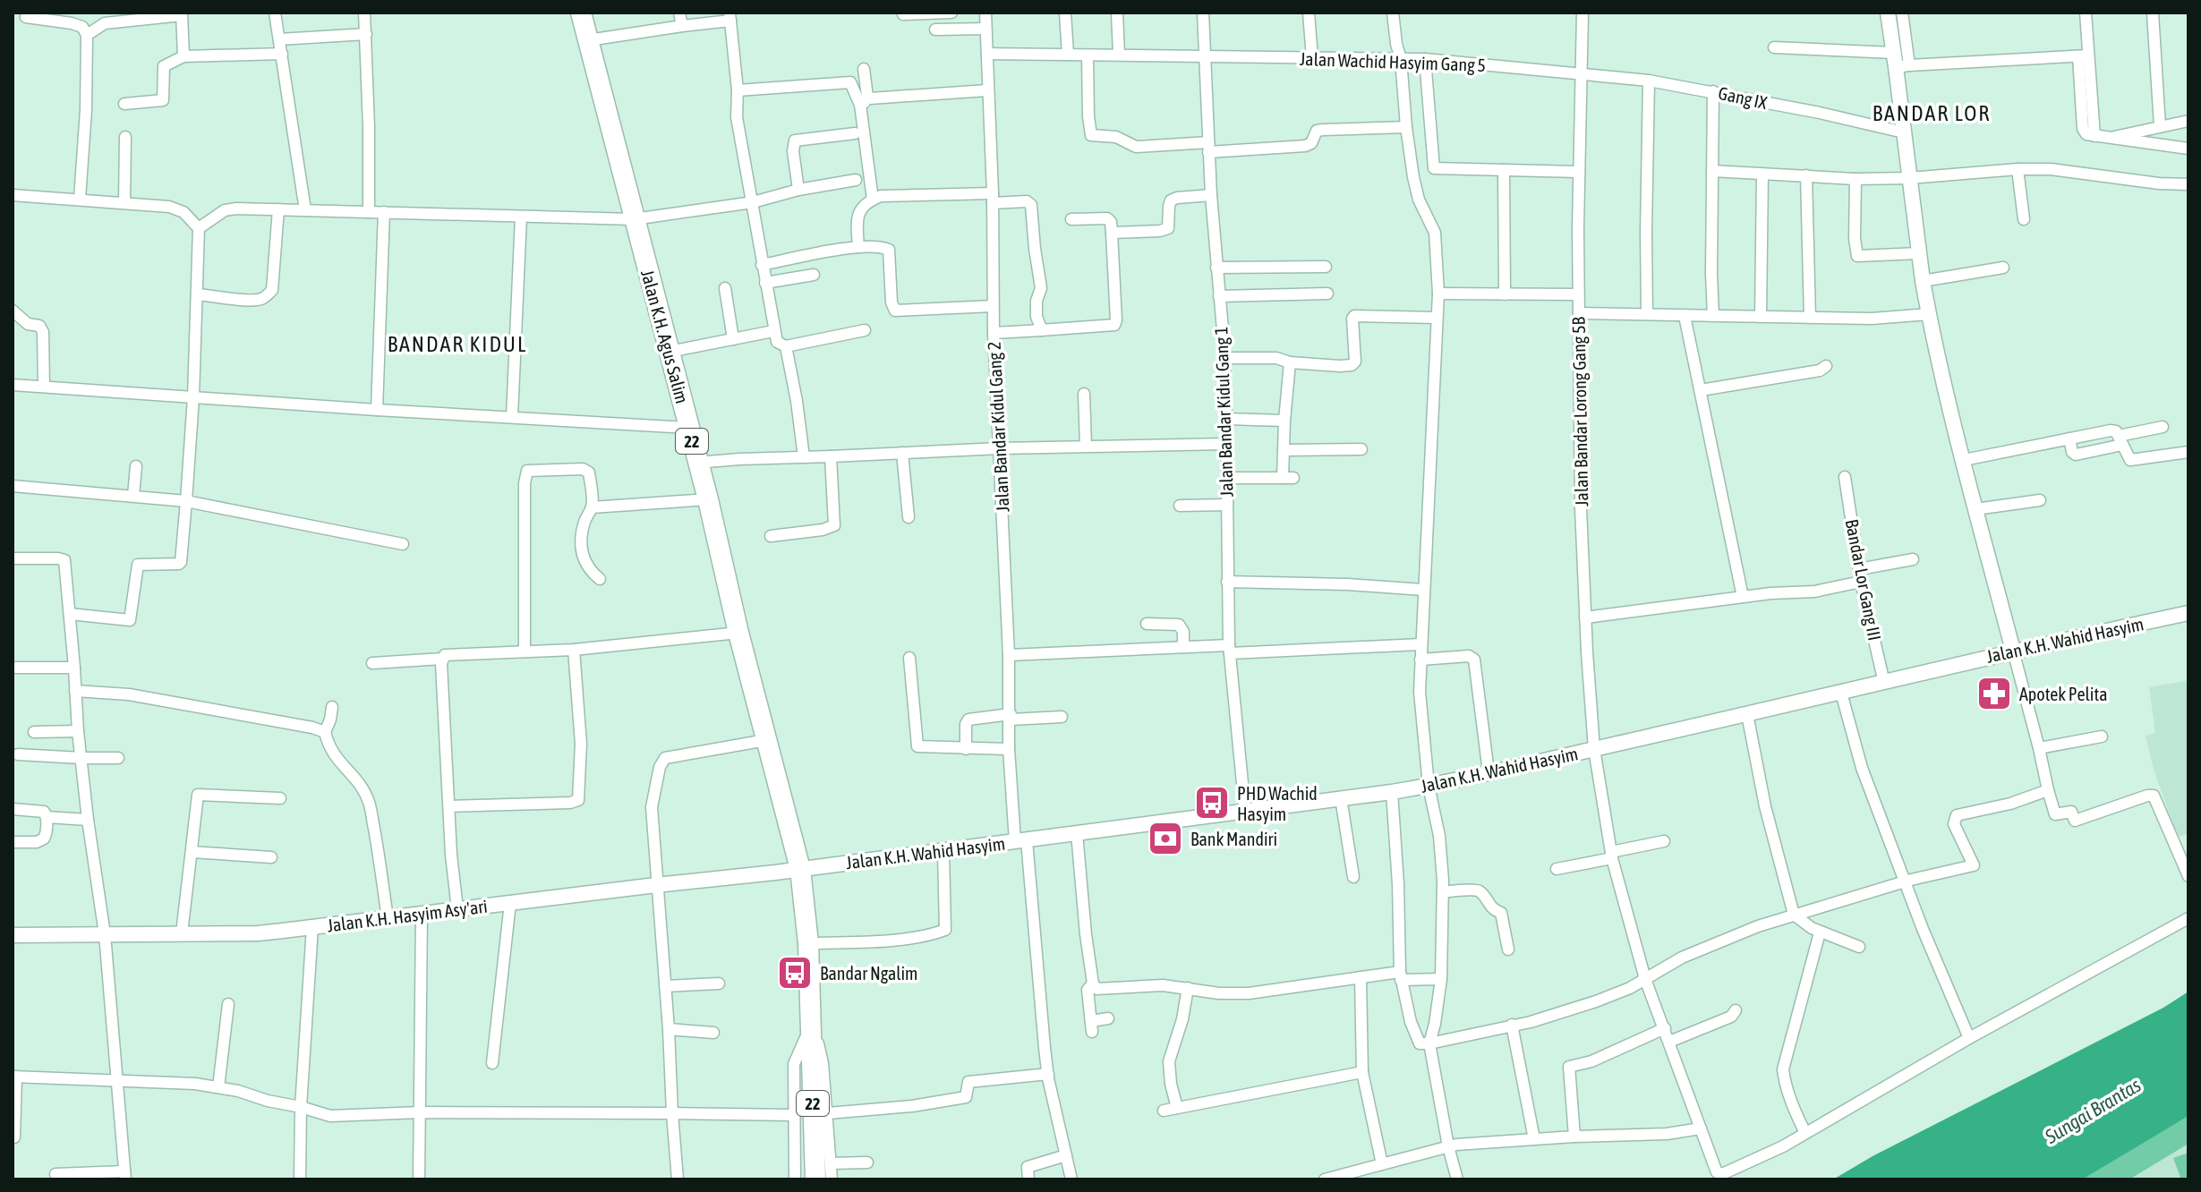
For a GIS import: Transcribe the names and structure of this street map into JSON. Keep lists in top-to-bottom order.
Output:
{
  "streets": {
    "highway": ["Jalan K.H. Agus Salim", "22"],
    "street": [
      "Jalan Wachid Hasyim Gang 5",
      "Gang IX",
      "Jalan Bandar Kidul Gang 1",
      "Jalan Bandar Lorong Gang 5B",
      "Jalan Bandar Kidul Gang 2",
      "Bandar Lor Gang III",
      "Jalan K.H. Wahid Hasyim",
      "Jalan K.H. Hasyim Asy'ari"
    ]
  },
  "crossings": [
    ["Jalan Wachid Hasyim Gang 5", "Gang IX"],
    ["Jalan Wachid Hasyim Gang 5", "Jalan Bandar Kidul Gang 1"],
    ["Jalan Wachid Hasyim Gang 5", "Jalan Bandar Lorong Gang 5B"],
    ["Jalan Wachid Hasyim Gang 5", "Jalan Bandar Kidul Gang 2"],
    ["Gang IX", "Jalan Bandar Lorong Gang 5B"],
    ["Jalan K.H. Agus Salim", "22"],
    ["Jalan K.H. Agus Salim", "Jalan K.H. Wahid Hasyim"],
    ["Jalan K.H. Agus Salim", "Jalan K.H. Hasyim Asy'ari"],
    ["Jalan Bandar Kidul Gang 1", "Jalan K.H. Wahid Hasyim"],
    ["Jalan Bandar Lorong Gang 5B", "Jalan K.H. Wahid Hasyim"],
    ["Jalan Bandar Kidul Gang 2", "Jalan K.H. Wahid Hasyim"],
    ["22", "Jalan K.H. Wahid Hasyim"],
    ["22", "Jalan K.H. Hasyim Asy'ari"],
    ["Bandar Lor Gang III", "Jalan K.H. Wahid Hasyim"],
    ["Jalan K.H. Wahid Hasyim", "Jalan K.H. Hasyim Asy'ari"]
  ],
  "districts": ["BANDAR LOR", "BANDAR KIDUL"],
  "water": ["Sungai Brantas"],
  "places": {
    "pharmacy": ["Apotek Pelita"],
    "bus stop": ["PHD Wachid Hasyim", "Bandar Ngalim"],
    "bank": ["Bank Mandiri"]
  }
}
